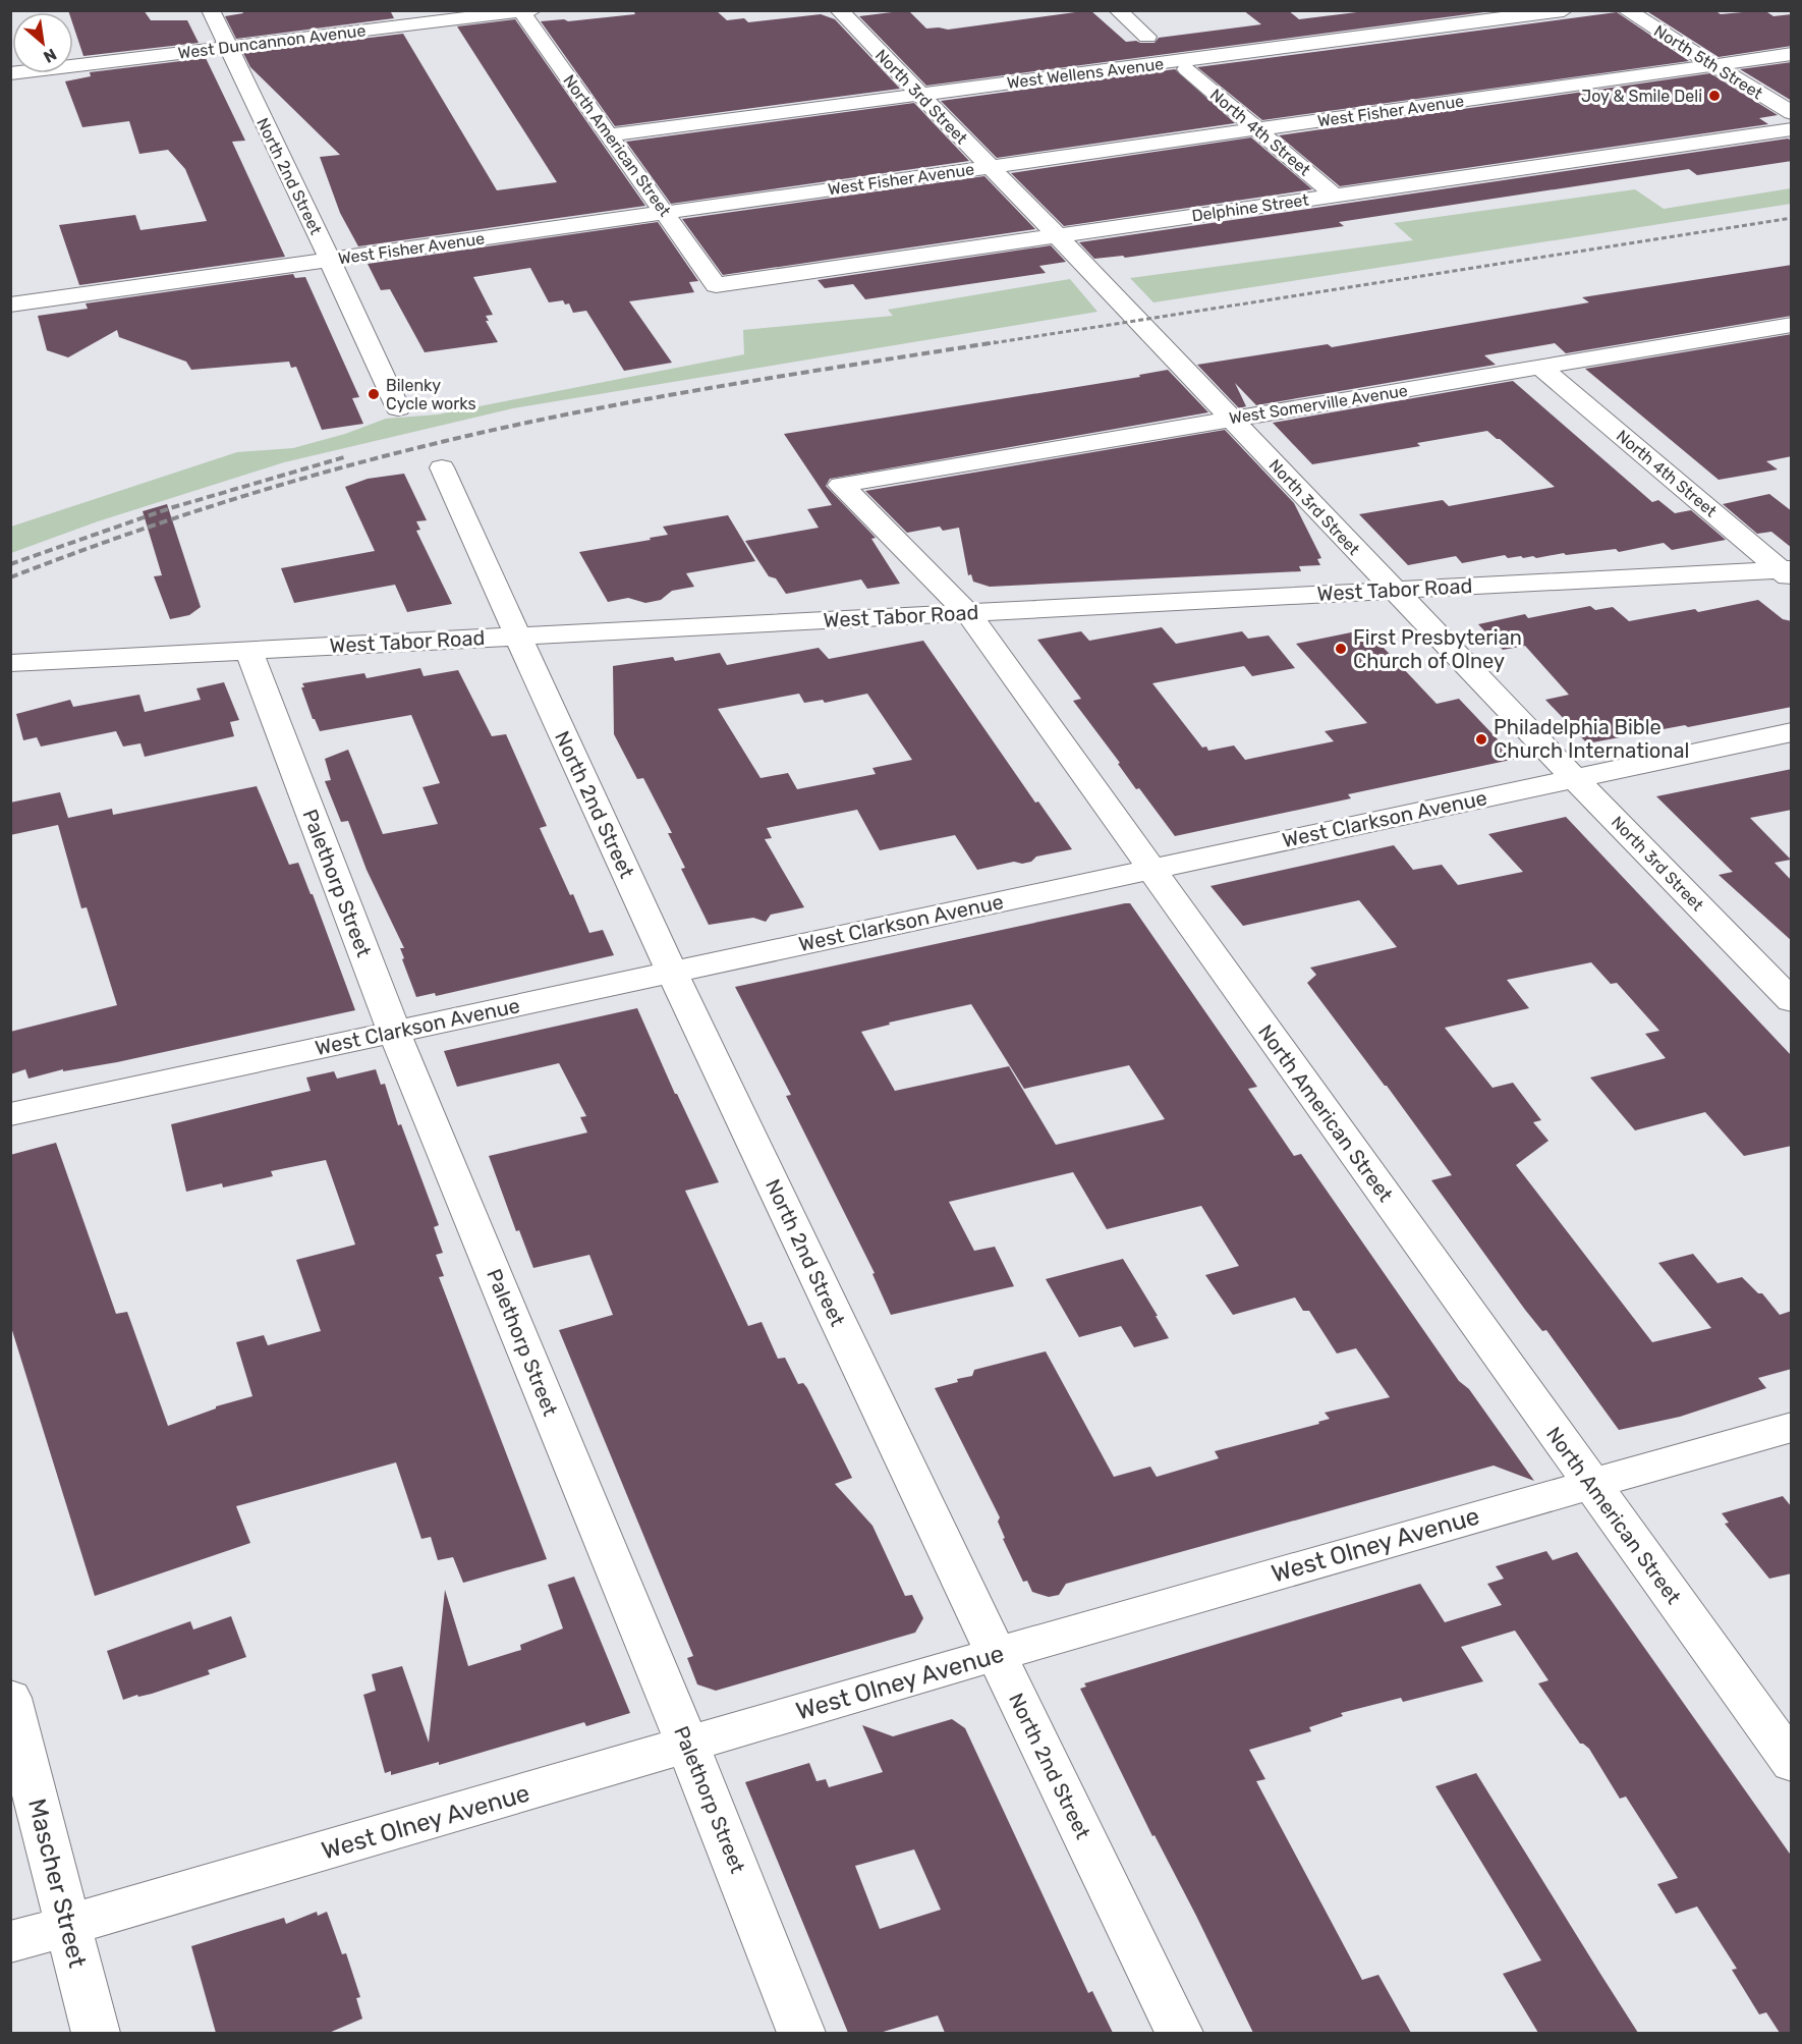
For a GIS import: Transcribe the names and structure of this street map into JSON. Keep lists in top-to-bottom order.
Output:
{
  "streets": {
    "street": [
      "West Duncannon Avenue",
      "North 5th Street",
      "West Wellens Avenue",
      "North 3rd Street",
      "West Fisher Avenue",
      "North 4th Street",
      "North American Street",
      "North 2nd Street",
      "Delphine Street",
      "West Somerville Avenue",
      "West Tabor Road",
      "West Clarkson Avenue",
      "Palethorp Street",
      "West Olney Avenue",
      "Mascher Street"
    ]
  },
  "crossings": [
    ["West Duncannon Avenue", "North American Street"],
    ["West Duncannon Avenue", "North 2nd Street"],
    ["North 5th Street", "West Fisher Avenue"],
    ["West Wellens Avenue", "North 3rd Street"],
    ["West Wellens Avenue", "North American Street"],
    ["North 3rd Street", "West Fisher Avenue"],
    ["North 3rd Street", "Delphine Street"],
    ["North 3rd Street", "West Somerville Avenue"],
    ["North 3rd Street", "West Tabor Road"],
    ["North 3rd Street", "West Clarkson Avenue"],
    ["West Fisher Avenue", "North 4th Street"],
    ["West Fisher Avenue", "North American Street"],
    ["West Fisher Avenue", "North 2nd Street"],
    ["North 4th Street", "Delphine Street"],
    ["North 4th Street", "West Somerville Avenue"],
    ["North 4th Street", "West Tabor Road"],
    ["North American Street", "Delphine Street"],
    ["North American Street", "West Somerville Avenue"],
    ["North American Street", "West Tabor Road"],
    ["North American Street", "West Clarkson Avenue"],
    ["North American Street", "West Olney Avenue"],
    ["North 2nd Street", "West Tabor Road"],
    ["North 2nd Street", "West Clarkson Avenue"],
    ["North 2nd Street", "West Olney Avenue"],
    ["West Tabor Road", "Palethorp Street"],
    ["West Clarkson Avenue", "Palethorp Street"],
    ["Palethorp Street", "West Olney Avenue"],
    ["West Olney Avenue", "Mascher Street"]
  ],
  "places": [
    "Joy & Smile Deli",
    "Bilenky Cycle works",
    "First Presbyterian Church of Olney",
    "Philadelphia Bible Church International"
  ],
  "north": "bottom right"
}
